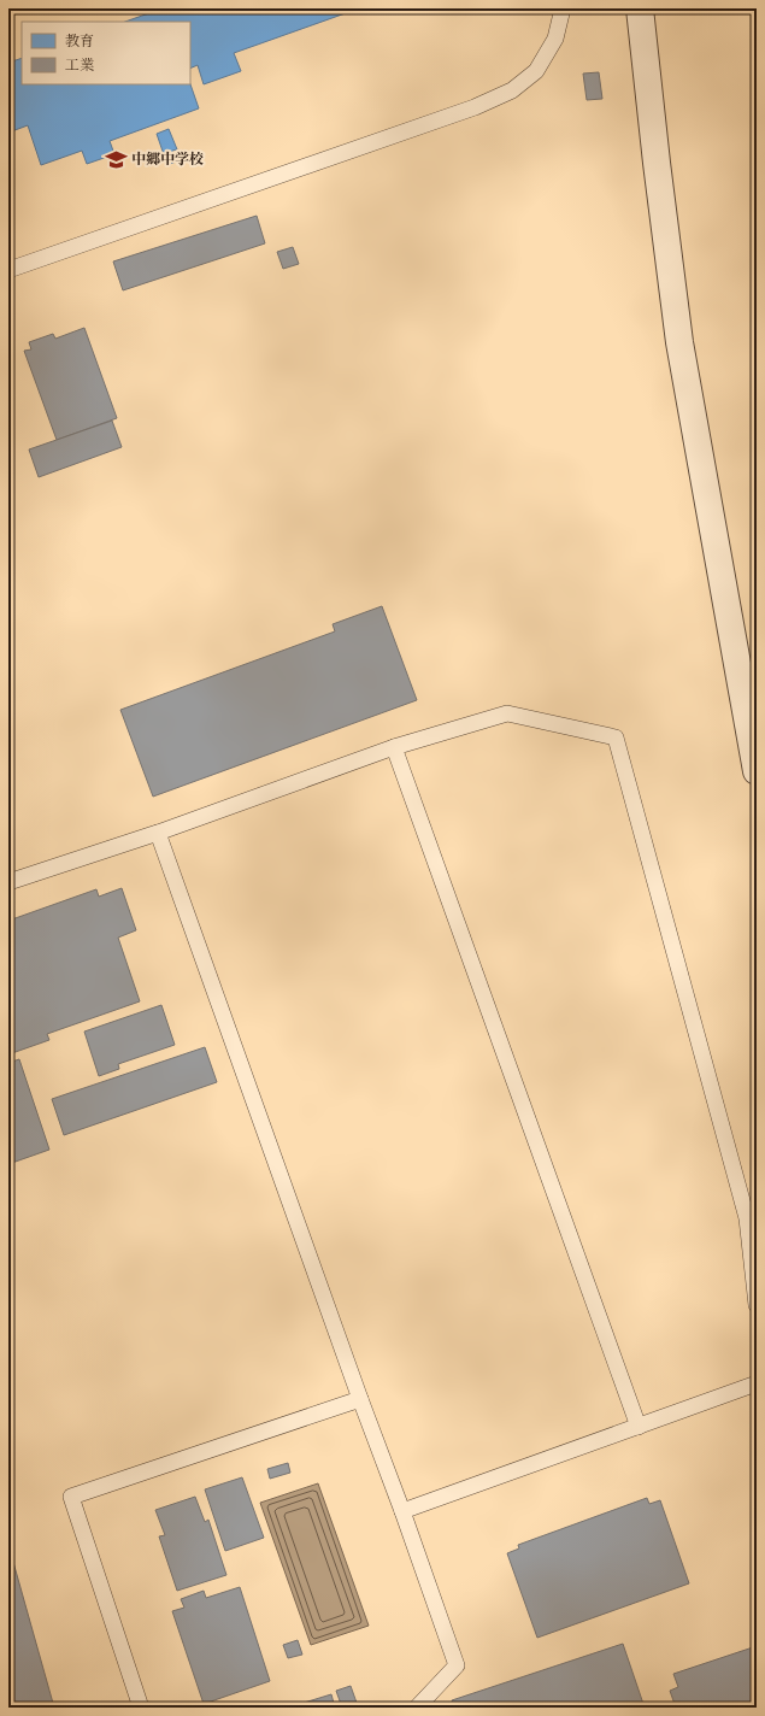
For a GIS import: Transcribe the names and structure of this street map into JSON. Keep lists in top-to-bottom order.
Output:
{
  "places": {
    "school or university": ["中郷中学校"]
  },
  "legend": ["教育", "工業"]
}
